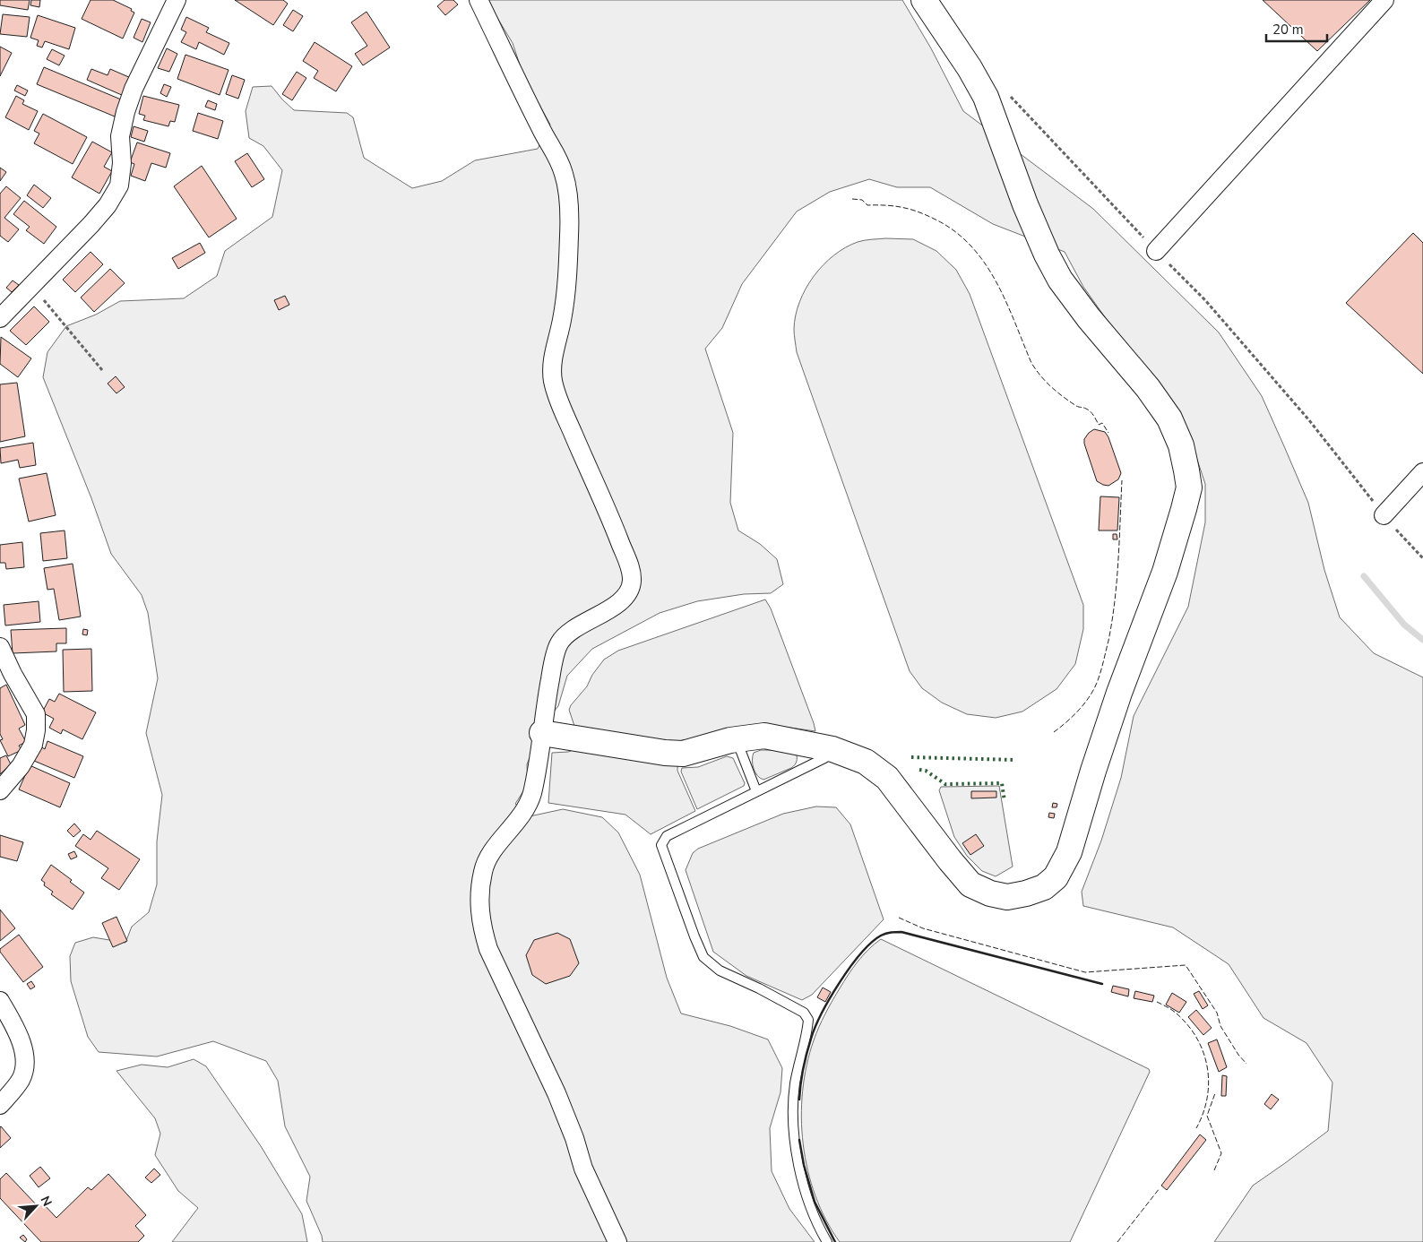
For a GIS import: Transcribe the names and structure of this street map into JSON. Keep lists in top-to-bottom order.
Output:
{
  "scale_bar": "20 m",
  "north": "top right"
}
